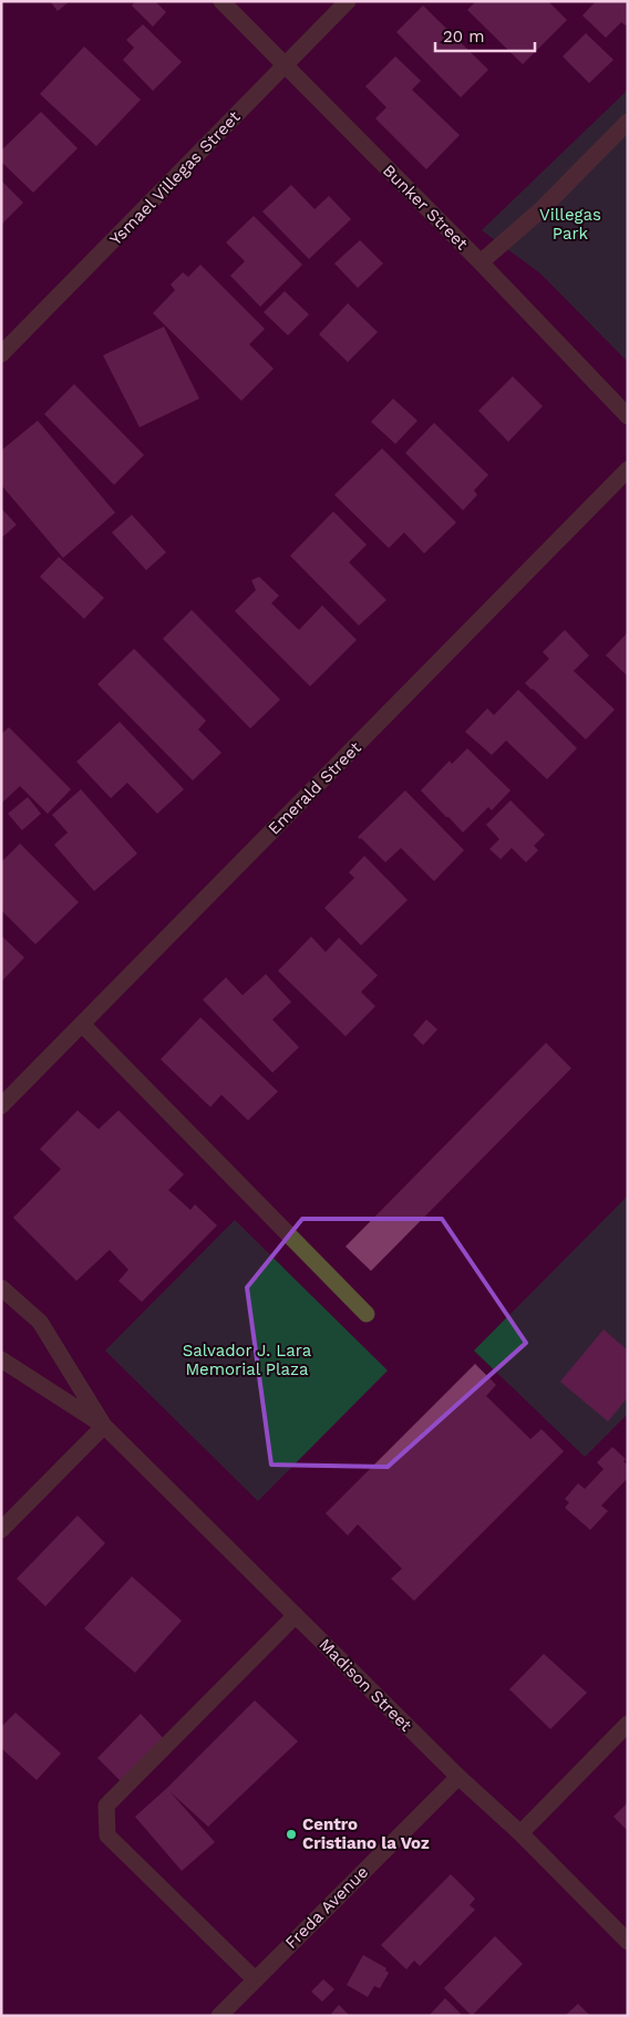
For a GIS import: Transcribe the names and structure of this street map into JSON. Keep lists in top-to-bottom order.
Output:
{
  "streets": {
    "street": [
      "Ysmael Villegas Street",
      "Bunker Street",
      "Emerald Street",
      "Madison Street",
      "Freda Avenue"
    ]
  },
  "crossings": [
    ["Ysmael Villegas Street", "Bunker Street"],
    ["Madison Street", "Freda Avenue"]
  ],
  "parks": ["Villegas Park", "Salvador J. Lara Memorial Plaza"],
  "places": ["Centro Cristiano la Voz"],
  "scale_bar": "20 m"
}
